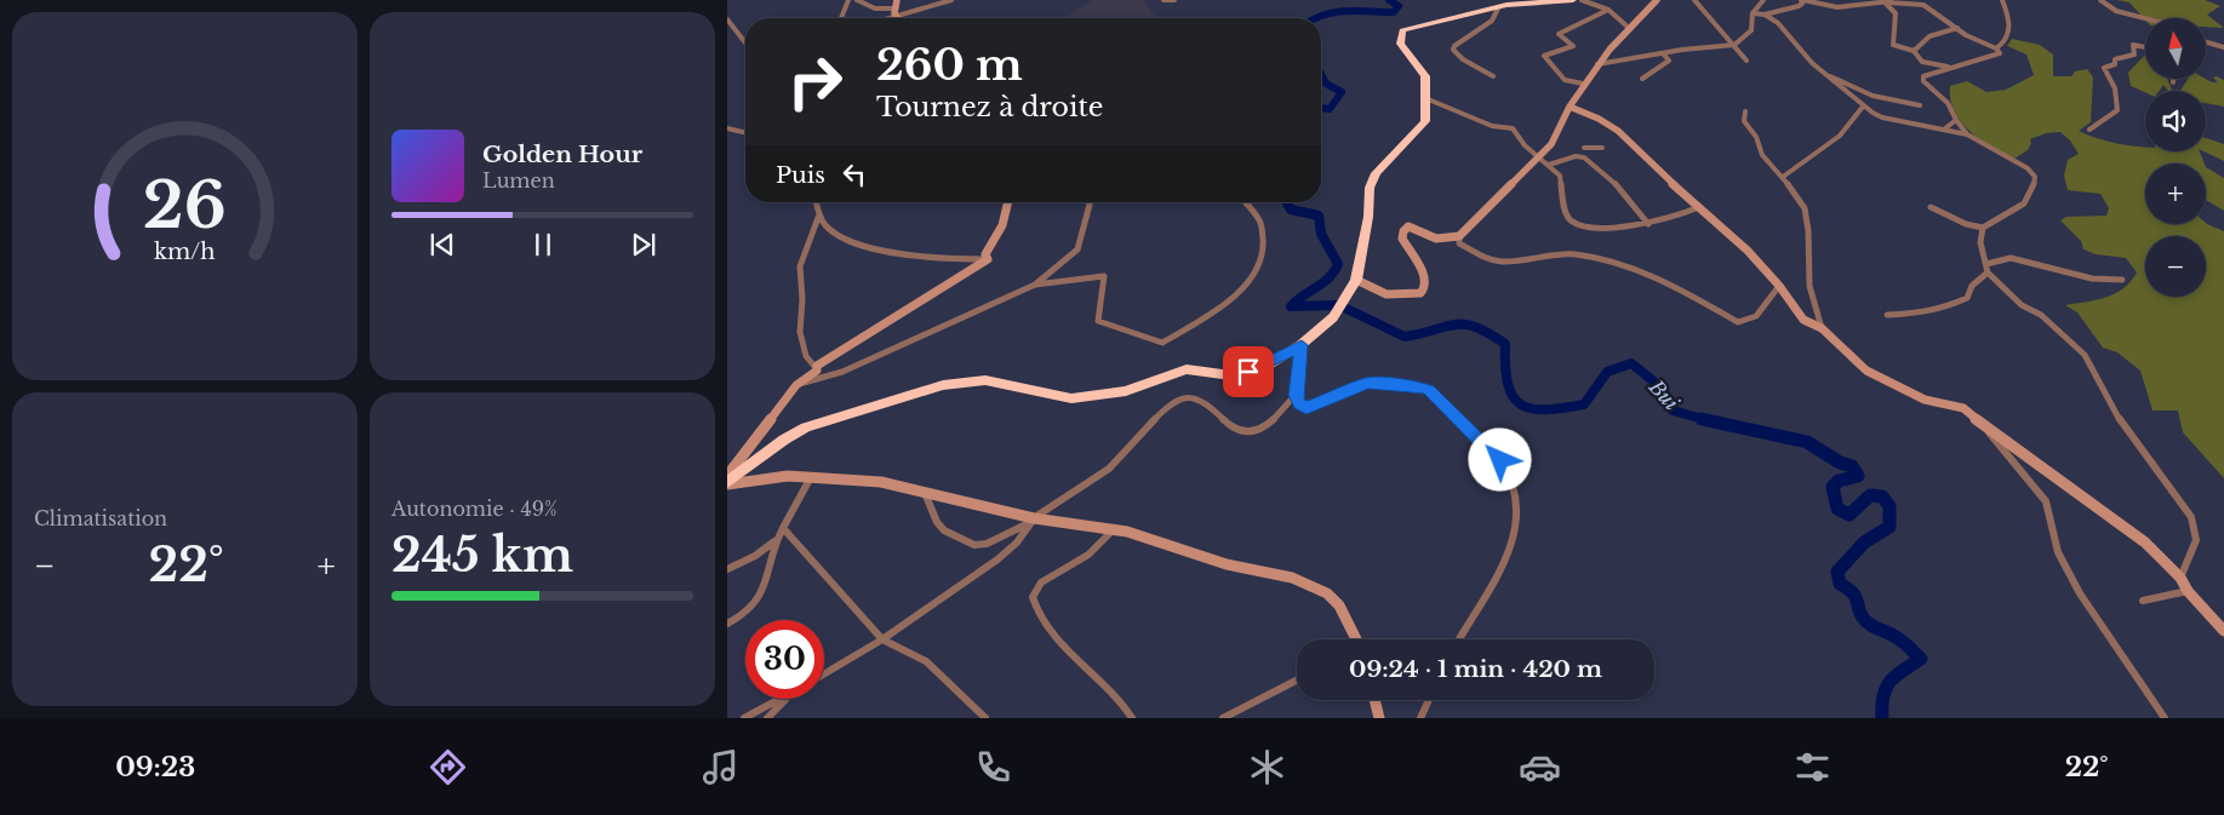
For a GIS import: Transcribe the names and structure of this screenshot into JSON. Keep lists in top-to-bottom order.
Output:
{
  "water": ["Bui"],
  "north": "top",
  "page": {
    "map_buttons": ["+", "−"],
    "turn": ["260 m", "Tournez à droite"],
    "song": ["Golden Hour", "Lumen"],
    "then": "Puis",
    "tile": [
      "Climatisation",
      ["Autonomie · 49%", "245 km"]
    ],
    "heat": ["−", "22°", "+"],
    "limit": "30",
    "trip": "09:24 · 1 min · 420 m",
    "tabs": ["09:23", "22°"],
    "gauge": ["26", "km/h"]
  }
}
